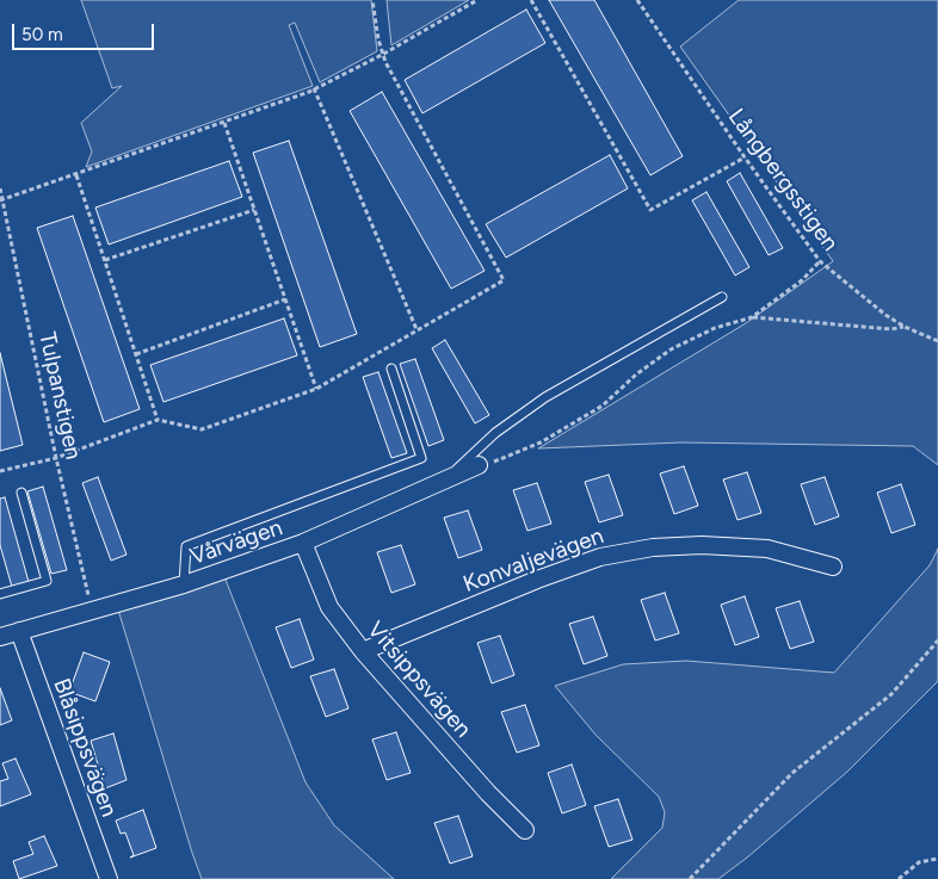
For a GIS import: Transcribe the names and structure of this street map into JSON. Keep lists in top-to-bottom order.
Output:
{
  "streets": {
    "street": [
      "Vårvägen",
      "Konvaljevägen",
      "Vitsippsvägen",
      "Blåsippsvägen"
    ],
    "path": ["Långbergsstigen", "Tulpanstigen"]
  },
  "crossings": [
    ["Tulpanstigen", "Vårvägen"],
    ["Vårvägen", "Vitsippsvägen"],
    ["Vårvägen", "Blåsippsvägen"],
    ["Konvaljevägen", "Vitsippsvägen"]
  ],
  "scale_bar": "50 m"
}
